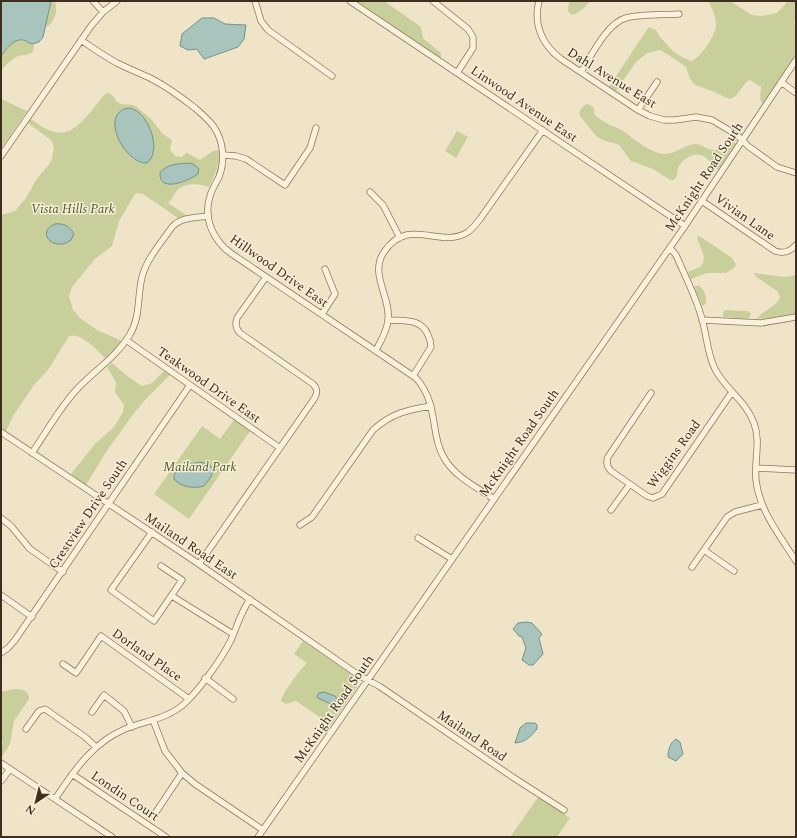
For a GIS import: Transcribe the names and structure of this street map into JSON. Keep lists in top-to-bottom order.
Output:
{
  "streets": {
    "street": [
      "Dahl Avenue East",
      "Linwood Avenue East",
      "McKnight Road South",
      "Vivian Lane",
      "Hillwood Drive East",
      "Teakwood Drive East",
      "Wiggins Road",
      "Crestview Drive South",
      "Mailand Road East",
      "Dorland Place",
      "Mailand Road",
      "Londin Court"
    ]
  },
  "crossings": [
    ["Dahl Avenue East", "McKnight Road South"],
    ["Linwood Avenue East", "McKnight Road South"],
    ["McKnight Road South", "Vivian Lane"],
    ["McKnight Road South", "Hillwood Drive East"],
    ["McKnight Road South", "Mailand Road East"],
    ["McKnight Road South", "Mailand Road"],
    ["Teakwood Drive East", "Crestview Drive South"],
    ["Crestview Drive South", "Mailand Road East"],
    ["Mailand Road East", "Mailand Road"]
  ],
  "parks": ["Vista Hills Park", "Mailand Park"],
  "north": "bottom left"
}
